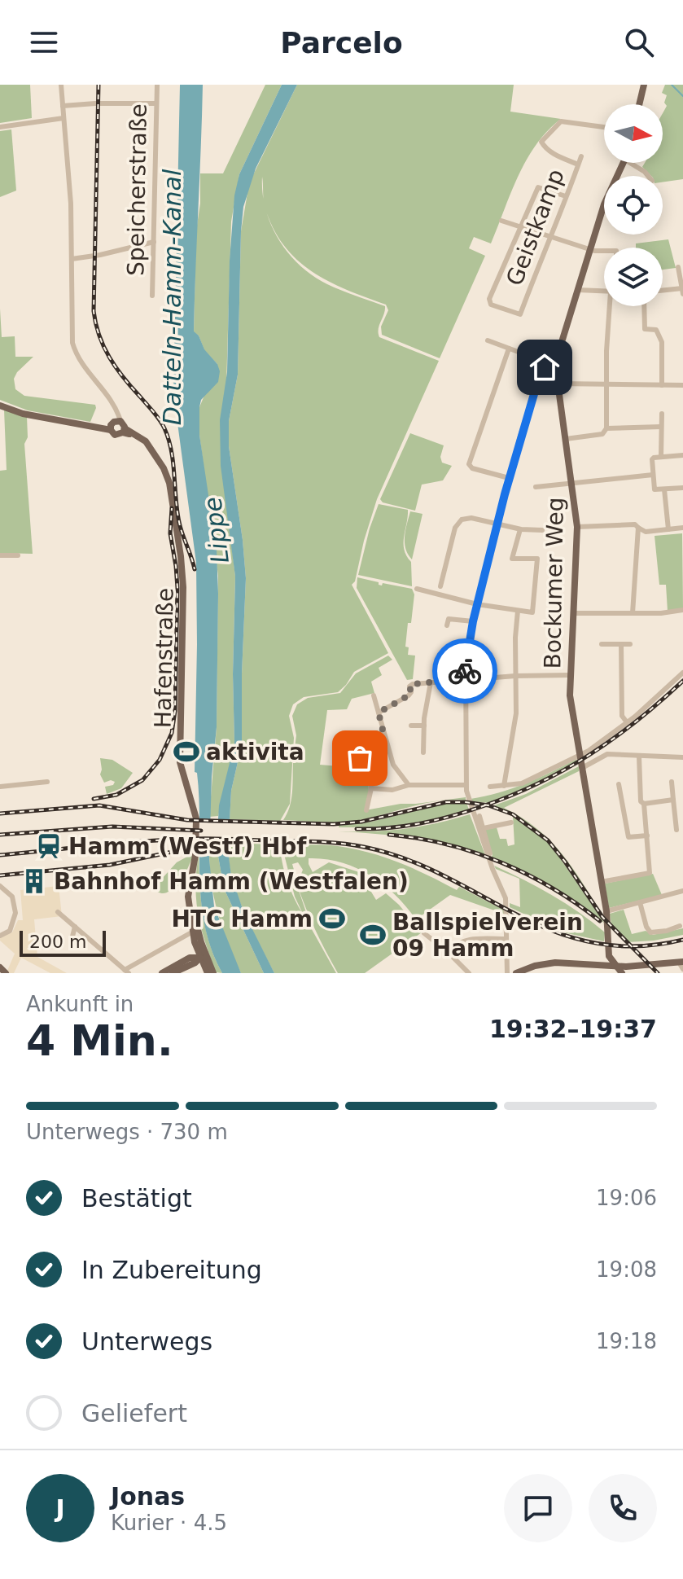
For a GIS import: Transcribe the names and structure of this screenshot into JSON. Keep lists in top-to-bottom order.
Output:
{
  "streets": {
    "main road": ["Bockumer Weg", "Hafenstraße"],
    "street": ["Speicherstraße", "Geistkamp"]
  },
  "water": ["Datteln-Hamm-Kanal", "Lippe"],
  "places": {
    "sports": ["aktivita", "HTC Hamm", "Ballspielverein 09 Hamm"],
    "station": ["Hamm (Westf) Hbf"],
    "building": ["Bahnhof Hamm (Westfalen)"]
  },
  "scale_bar": "200 m",
  "north": "right",
  "page": {
    "header": "Parcelo",
    "scale": "200 m",
    "heading": ["4 Min.", "Ankunft in", "19:32–19:37"],
    "panel": ["Jonas", "Kurier · 4.5"],
    "bar": "Unterwegs · 730 m",
    "list": [
      ["Bestätigt", "19:06"],
      ["In Zubereitung", "19:08"],
      ["Unterwegs", "19:18"],
      "Geliefert"
    ],
    "round": "J"
  }
}
